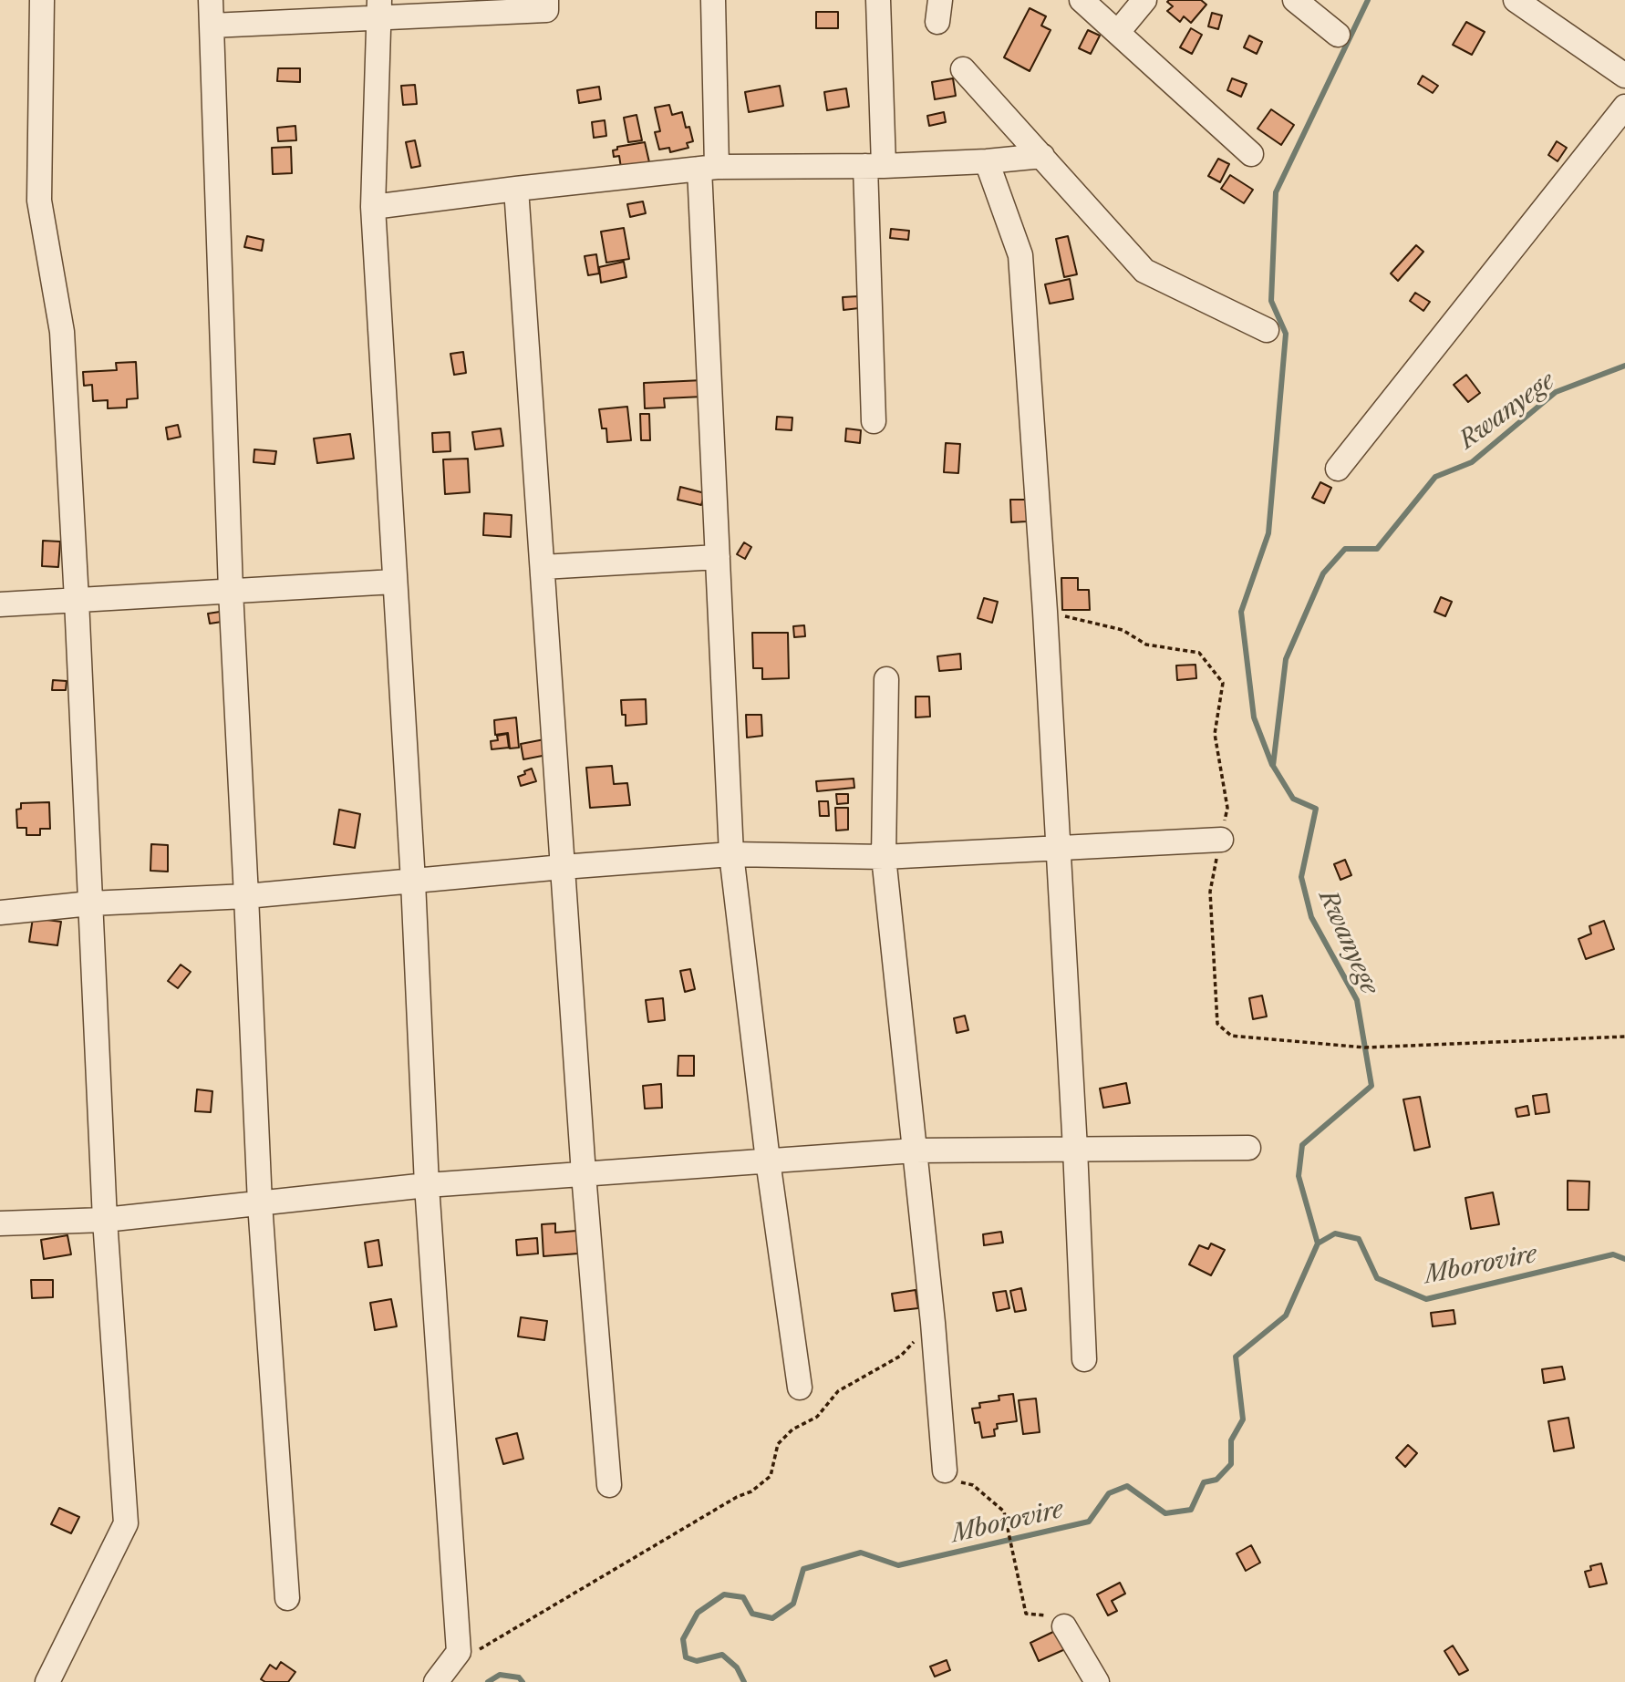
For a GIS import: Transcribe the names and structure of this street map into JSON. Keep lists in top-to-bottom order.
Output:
{
  "water": ["Rwanyege", "Mborovire"]
}
